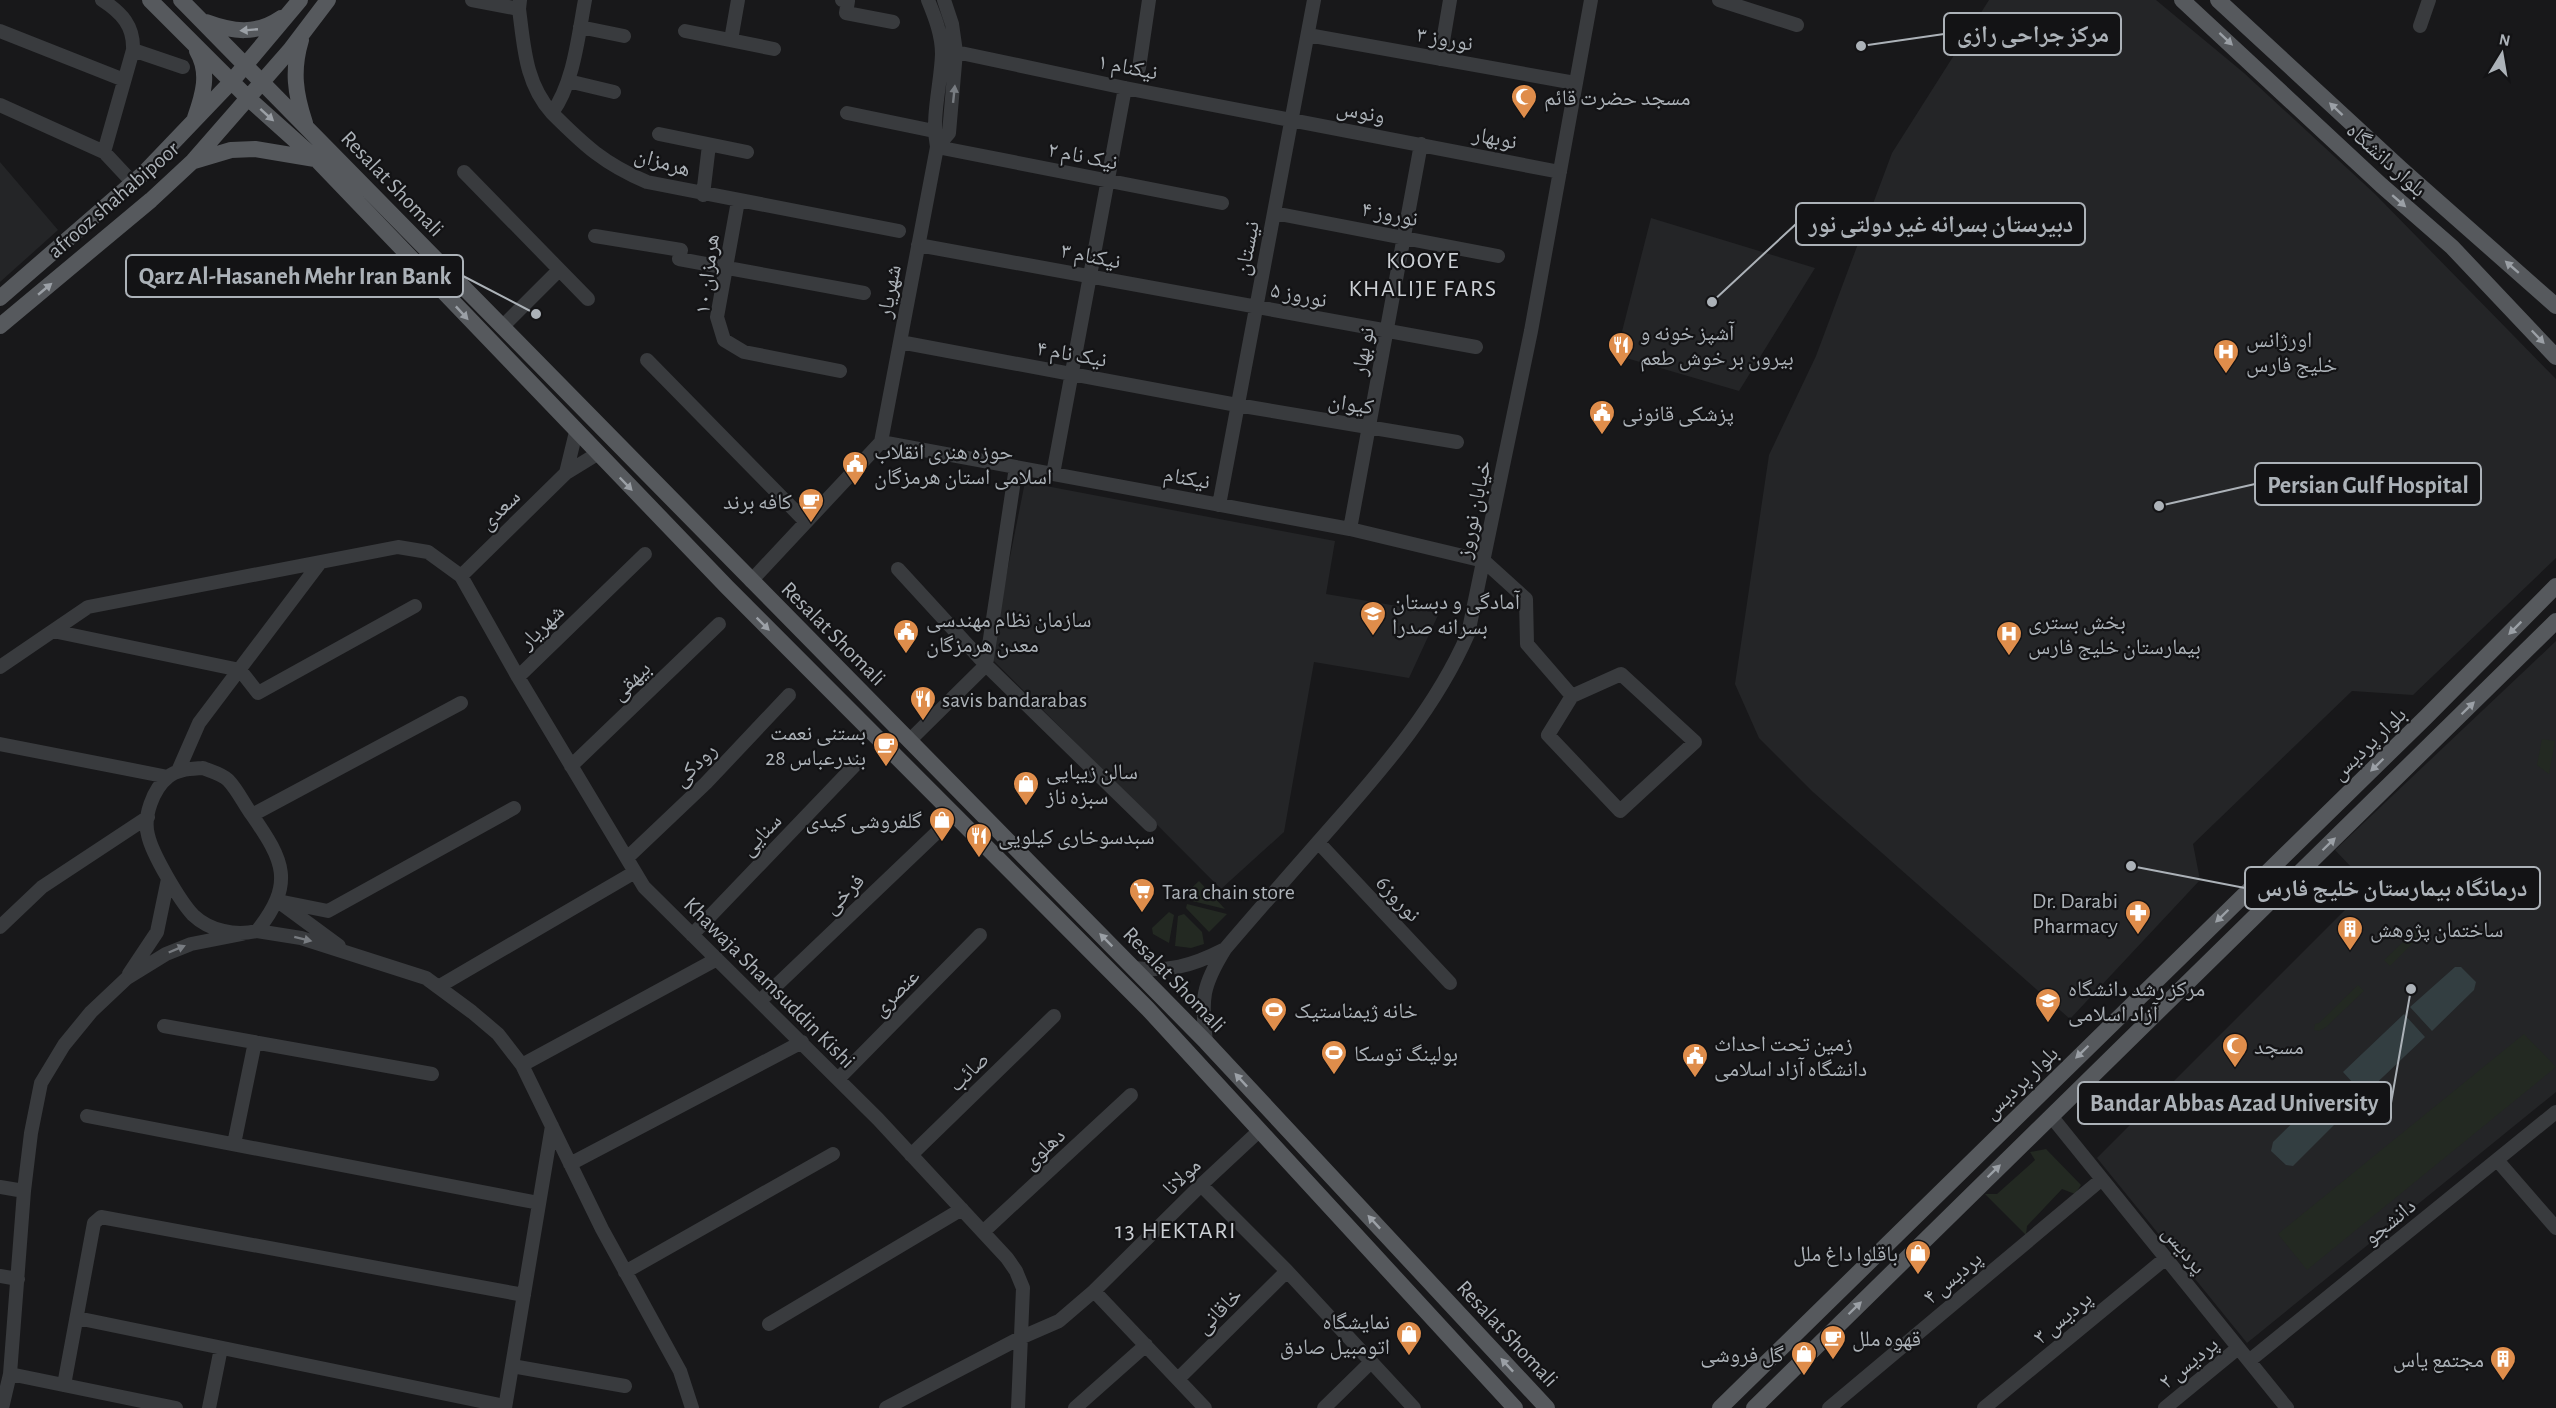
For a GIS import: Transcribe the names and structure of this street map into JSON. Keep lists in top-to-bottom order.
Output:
{
  "streets": {
    "main road": [
      "بلوار دانشگاه",
      "Resalat Shomali",
      "afrooz shahabipoor",
      "بلوار پردیس"
    ],
    "street": [
      "نوروز ۳",
      "نیکنام ۱",
      "ونوس",
      "نوبهار",
      "نیک نام ۲",
      "هرمزان",
      "نوروز ۴",
      "نیستان",
      "نیکنام ۳",
      "هرمزان ۱۰",
      "شهریار",
      "نوروز ۵",
      "نو بهار",
      "نیک نام ۴",
      "کیوان",
      "نیکنام",
      "سعدی",
      "خیابان نوروز",
      "بیهقی",
      "رودکی",
      "سنایی",
      "فرخی",
      "نوروز6",
      "Khawaja Shamsuddin Kishi",
      "عنصری",
      "صائب",
      "دهلوی",
      "مولانا",
      "دانشجو",
      "پردیس",
      "پردیس ۴",
      "خاقانی",
      "پردیس ۳",
      "پردیس ۲"
    ]
  },
  "crossings": [
    ["نوروز ۳", "نیستان"],
    ["نوروز ۳", "خیابان نوروز"],
    ["نیکنام ۱", "ونوس"],
    ["نیکنام ۱", "نیستان"],
    ["نیکنام ۱", "شهریار"],
    ["ونوس", "نوبهار"],
    ["ونوس", "نیستان"],
    ["ونوس", "نو بهار"],
    ["نوبهار", "نو بهار"],
    ["نوبهار", "خیابان نوروز"],
    ["نیک نام ۲", "شهریار"],
    ["هرمزان", "هرمزان ۱۰"],
    ["Resalat Shomali", "afrooz shahabipoor"],
    ["Resalat Shomali", "سعدی"],
    ["Resalat Shomali", "خیابان نوروز"],
    ["Resalat Shomali", "فرخی"],
    ["Resalat Shomali", "مولانا"],
    ["نوروز ۴", "نیستان"],
    ["نوروز ۴", "نو بهار"],
    ["نیستان", "نیکنام ۳"],
    ["نیستان", "نوروز ۵"],
    ["نیستان", "نیک نام ۴"],
    ["نیستان", "کیوان"],
    ["نیستان", "نیکنام"],
    ["نیکنام ۳", "شهریار"],
    ["نیکنام ۳", "نوروز ۵"],
    ["شهریار", "نیک نام ۴"],
    ["شهریار", "نیکنام"],
    ["شهریار", "Khawaja Shamsuddin Kishi"],
    ["نوروز ۵", "نو بهار"],
    ["نو بهار", "کیوان"],
    ["نو بهار", "نیکنام"],
    ["نیک نام ۴", "کیوان"],
    ["نیکنام", "خیابان نوروز"],
    ["سعدی", "Khawaja Shamsuddin Kishi"],
    ["خیابان نوروز", "نوروز6"],
    ["بیهقی", "Khawaja Shamsuddin Kishi"],
    ["بلوار پردیس", "پردیس"],
    ["رودکی", "Khawaja Shamsuddin Kishi"],
    ["سنایی", "Khawaja Shamsuddin Kishi"],
    ["فرخی", "Khawaja Shamsuddin Kishi"],
    ["Khawaja Shamsuddin Kishi", "عنصری"],
    ["Khawaja Shamsuddin Kishi", "صائب"],
    ["Khawaja Shamsuddin Kishi", "دهلوی"],
    ["Khawaja Shamsuddin Kishi", "مولانا"],
    ["دانشجو", "پردیس"],
    ["پردیس", "پردیس ۴"],
    ["پردیس", "پردیس ۳"],
    ["پردیس", "پردیس ۲"]
  ],
  "districts": ["KOOYE KHALIJE FARS", "13 HEKTARI"],
  "places": {
    "other": [
      "مرکز جراحی رازی",
      "دبیرستان بسرانه غیر دولتی نور",
      "Qarz Al-Hasaneh Mehr Iran Bank",
      "Persian Gulf Hospital",
      "درمانگاه بیمارستان خلیج فارس",
      "Bandar Abbas Azad University"
    ],
    "mosque": ["مسجد حضرت قائم", "مسجد"],
    "restaurant": ["آشپز خونه و بیرون بر خوش طعم", "savis bandarabas", "سبدسوخاری کیلویی"],
    "hospital": ["اورژانس خلیج فارس", "بخش بستری بیمارستان خلیج فارس"],
    "public building": [
      "پزشکی قانونی",
      "حوزه هنری انقلاب اسلامی استان هرمزگان",
      "سازمان نظام مهندسی معدن هرمزگان",
      "زمین تحت احداث دانشگاه آزاد اسلامی"
    ],
    "cafe": ["کافه برند", "بستنی نعمت بندرعباس 28", "قهوه ملل"],
    "school or university": ["آمادگی و دبستان بسرانه صدرا", "مرکز رشد دانشگاه آزاد اسلامی"],
    "shop": [
      "سالن زیبایی سبزه ناز",
      "گلفروشی کیدی",
      "باقلوا داغ ملل",
      "نمایشگاه اتومبیل صادق",
      "گل فروشی"
    ],
    "supermarket": ["Tara chain store"],
    "pharmacy": ["Dr. Darabi Pharmacy"],
    "building": ["ساختمان پژوهش", "مجتمع یاس"],
    "sports": ["خانه ژیمناستیک", "بولینگ توسکا"]
  },
  "north": "top"
}
